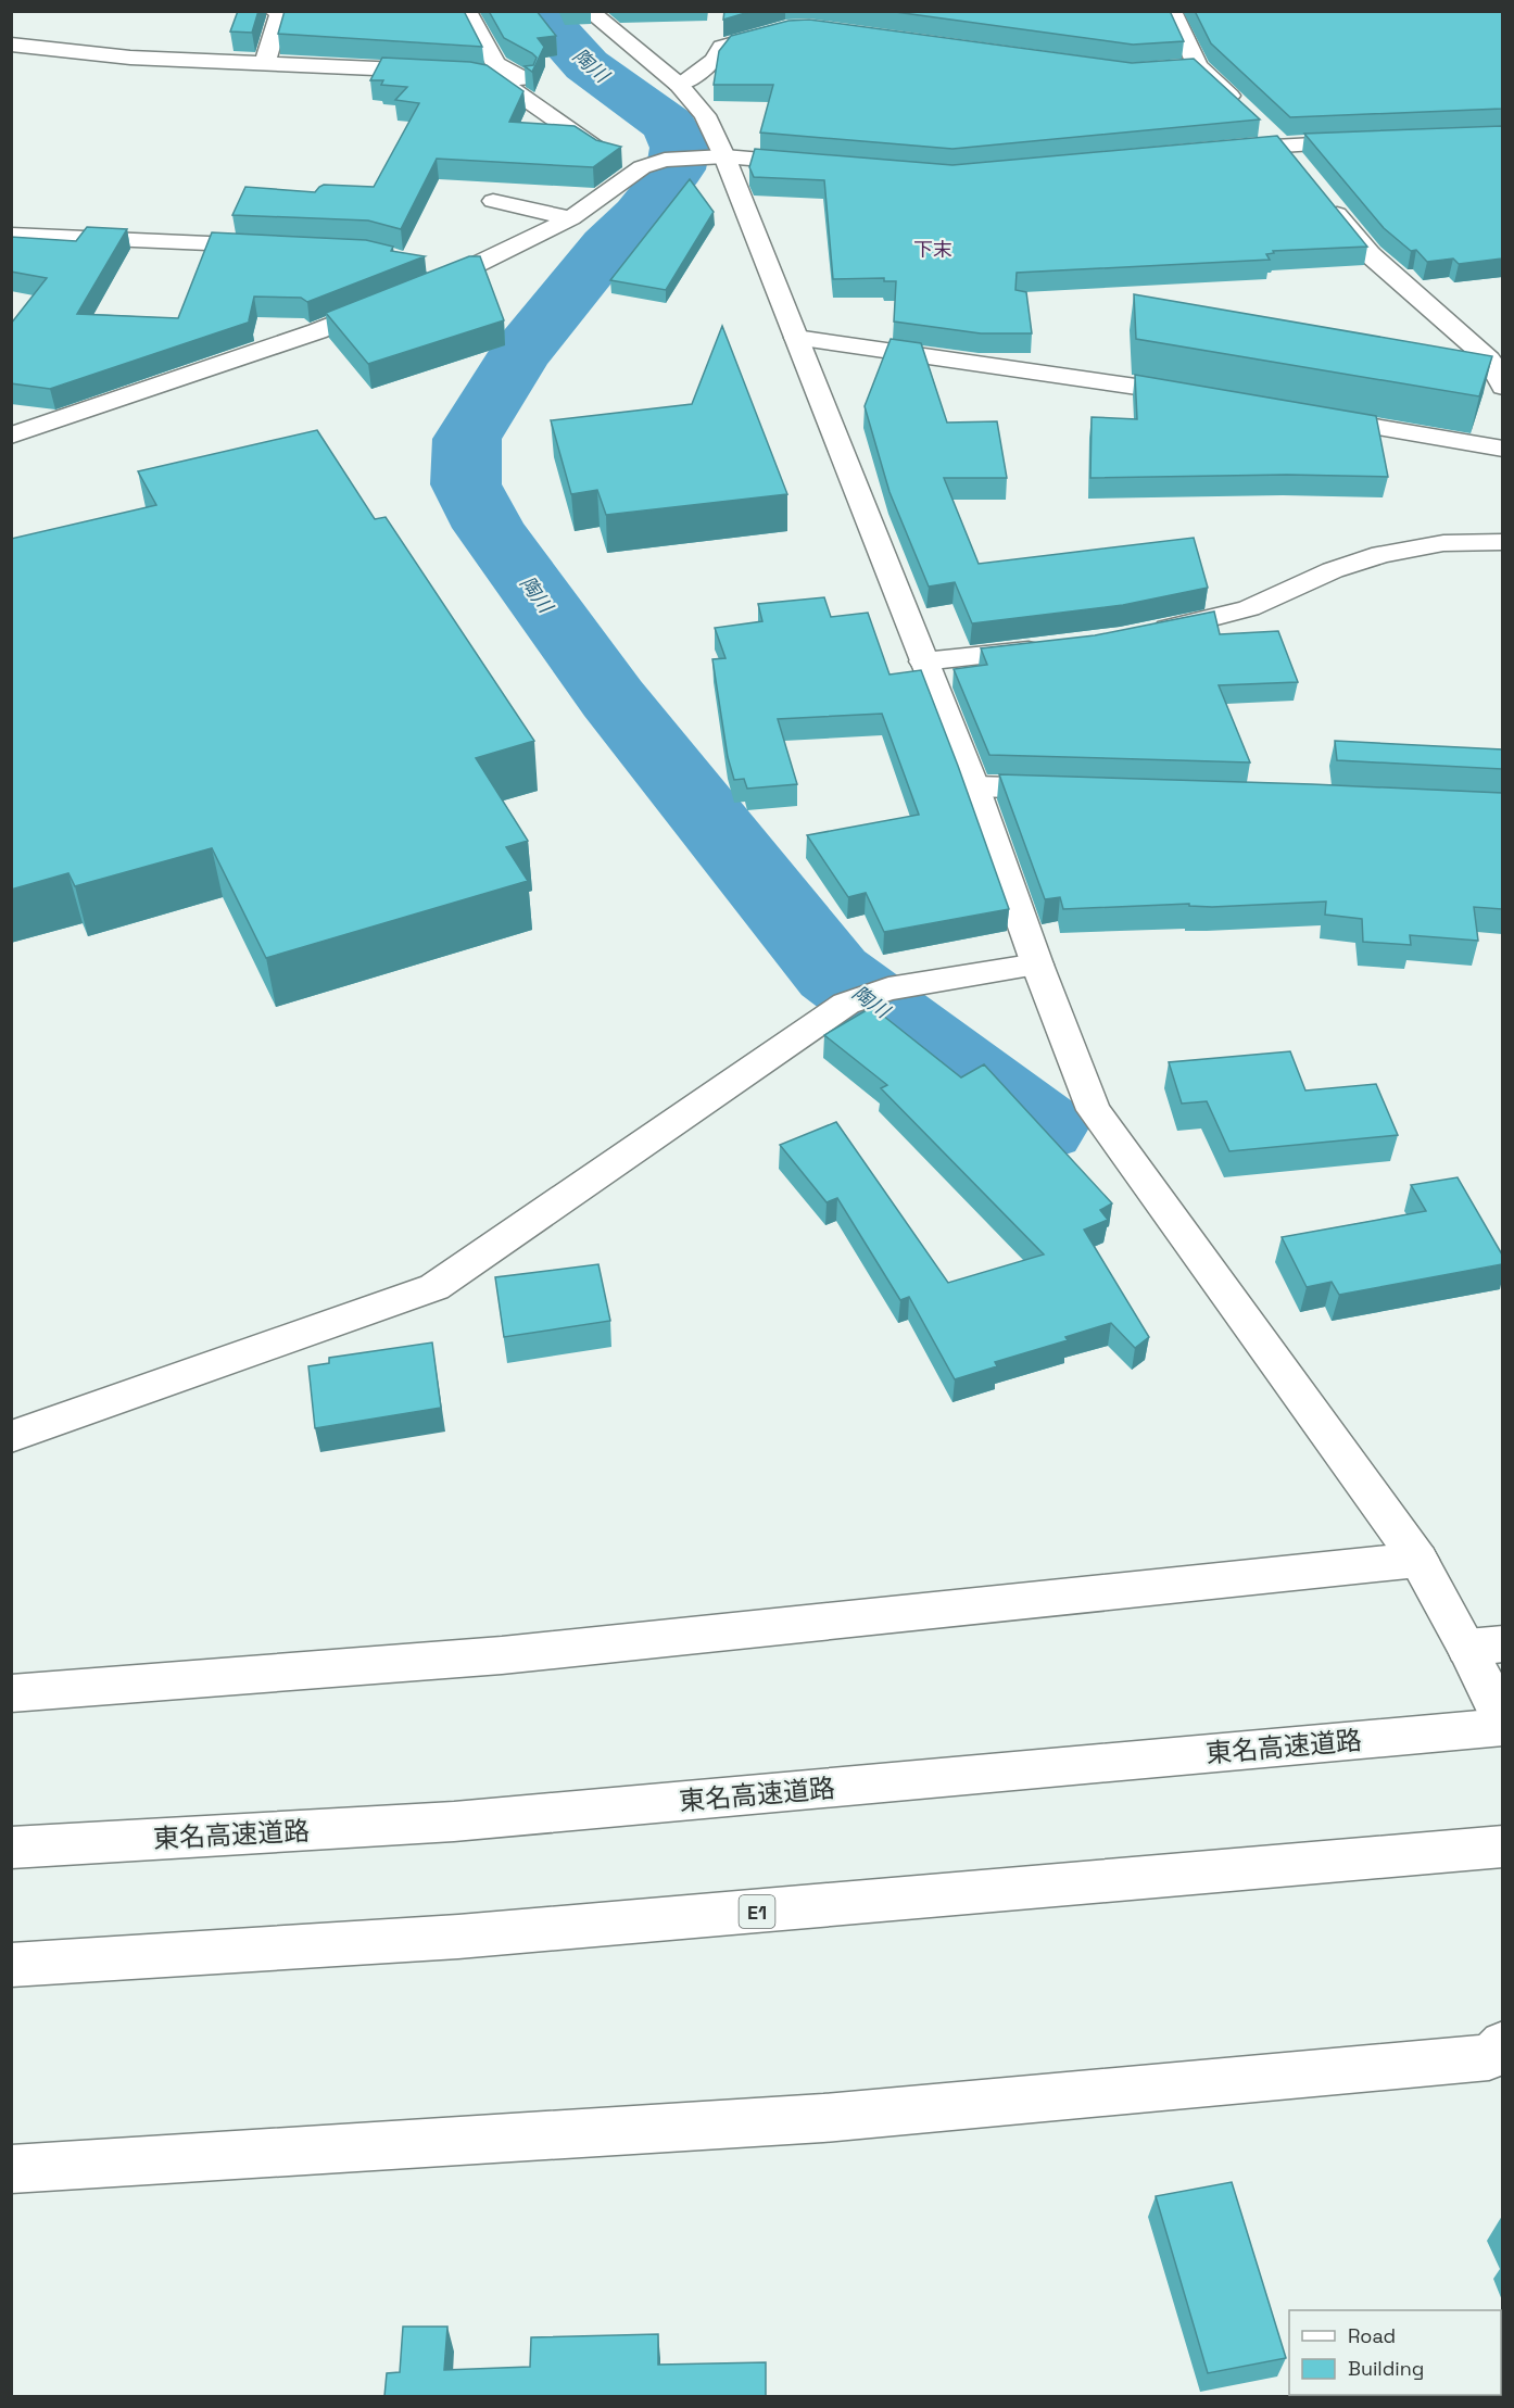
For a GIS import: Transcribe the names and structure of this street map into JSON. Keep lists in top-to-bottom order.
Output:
{
  "streets": {
    "main road": ["東名高速道路", "E1"]
  },
  "districts": ["下末"],
  "water": ["陶川"],
  "legend": ["Road", "Building"]
}
